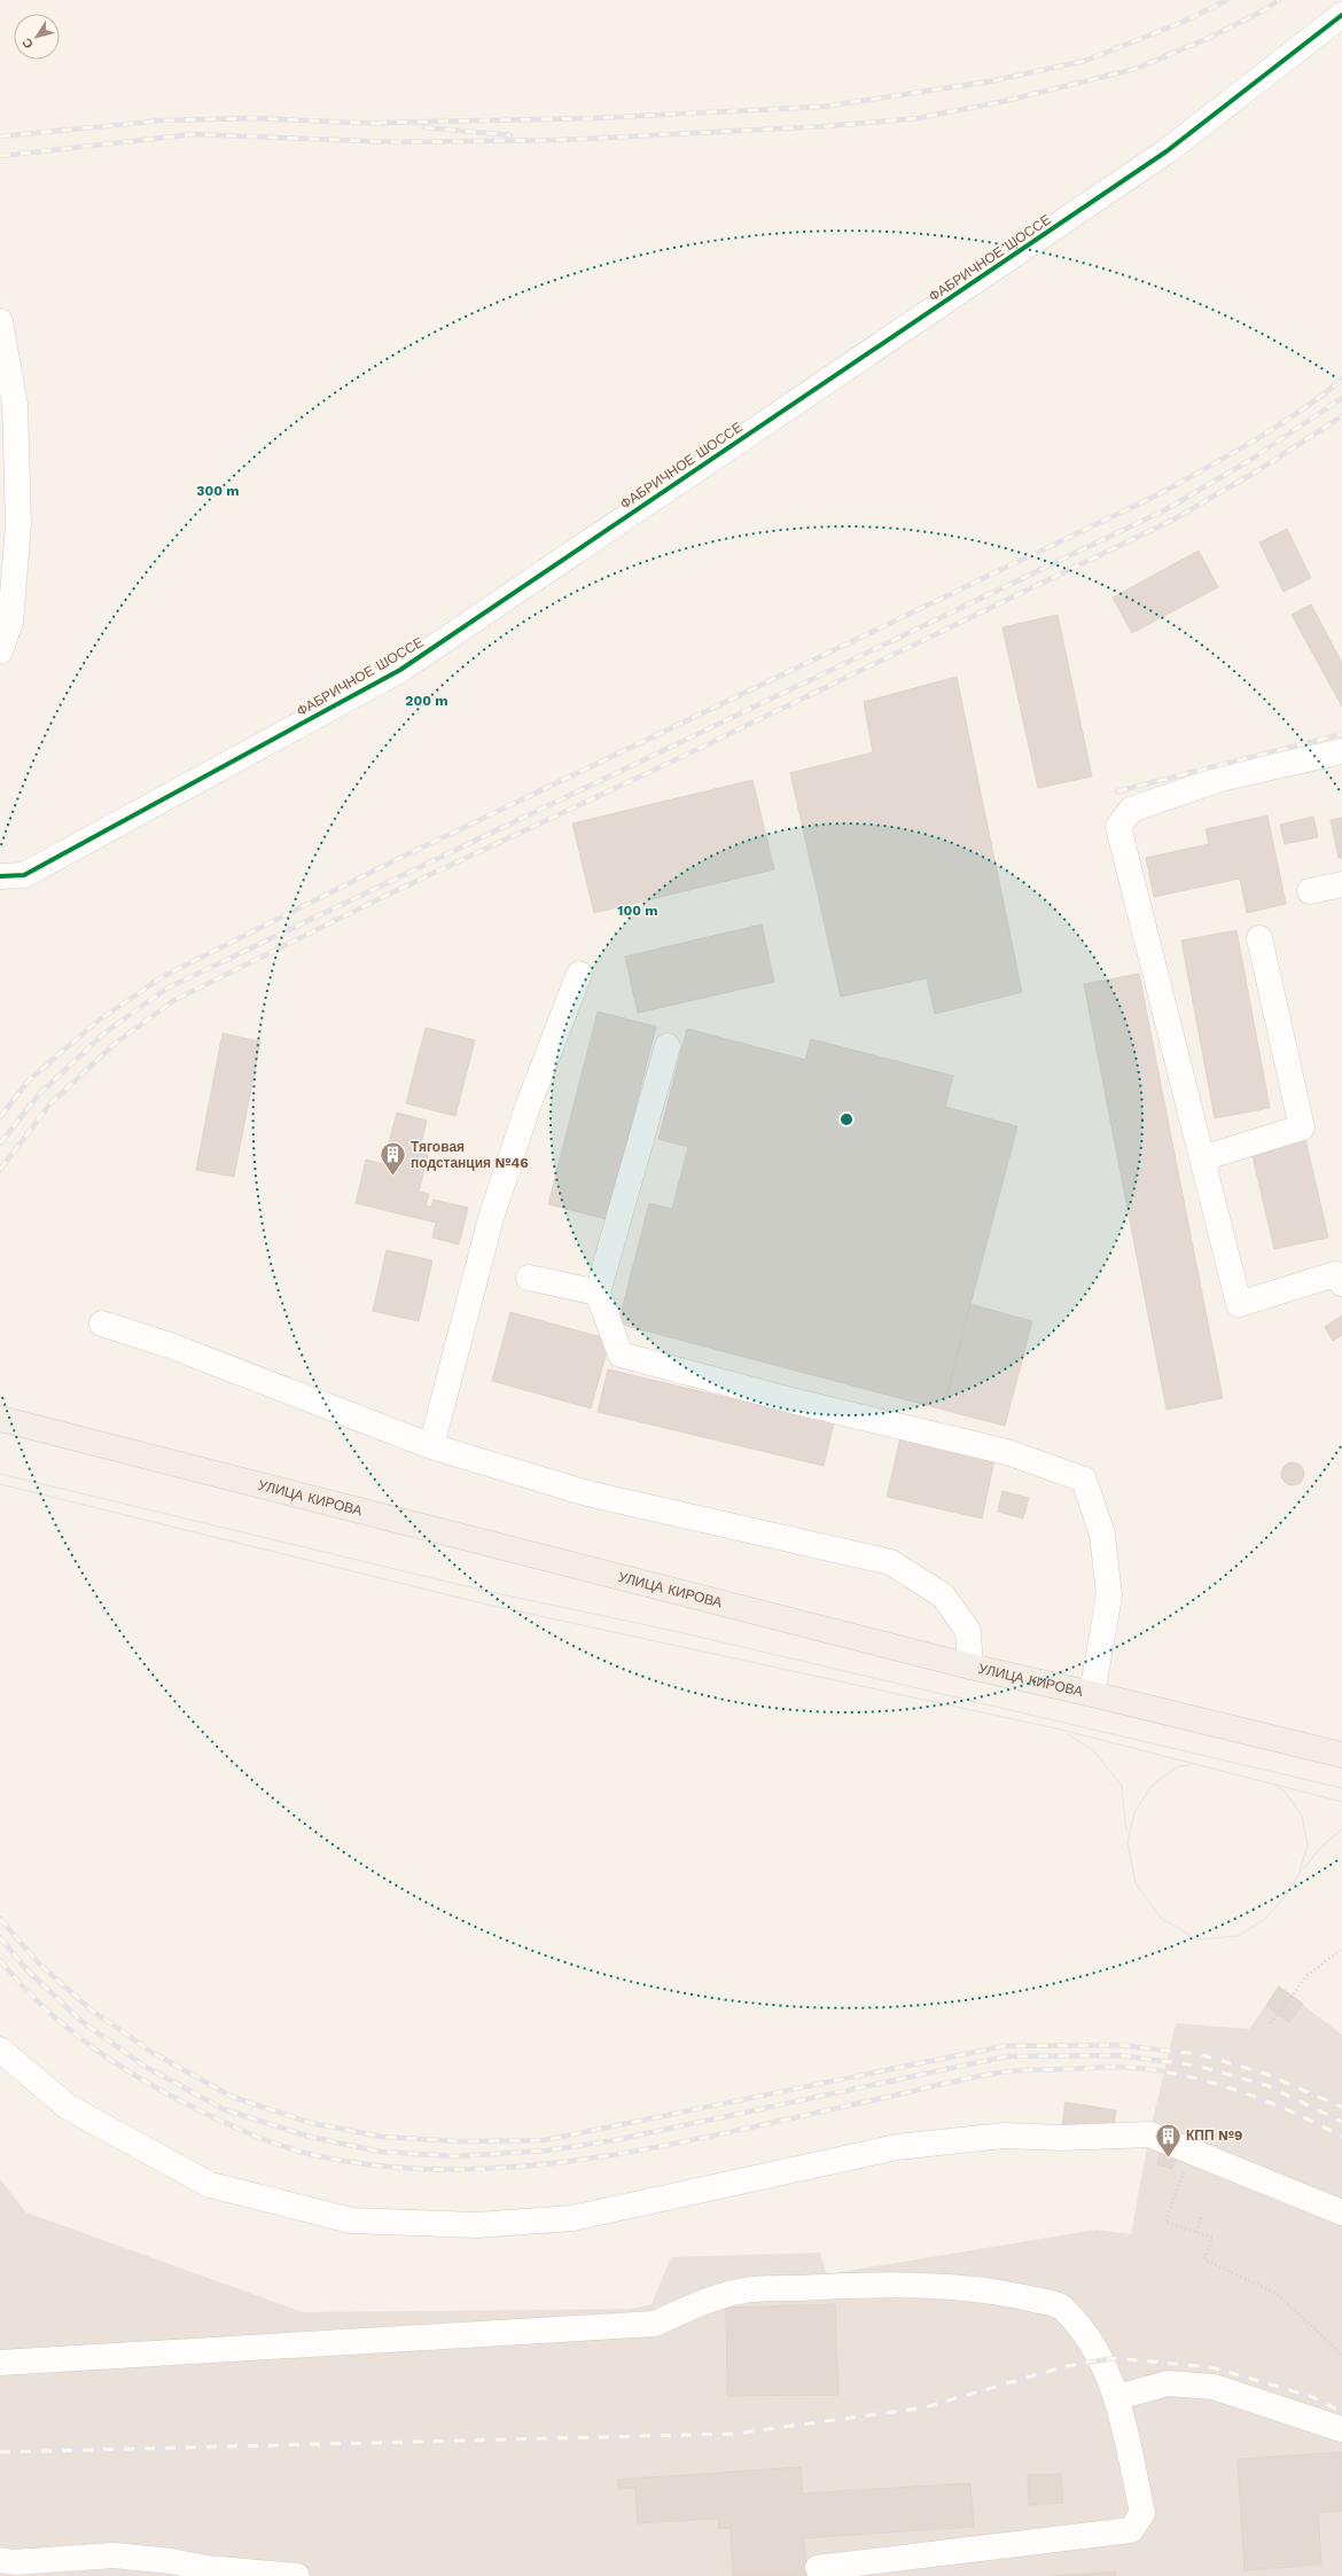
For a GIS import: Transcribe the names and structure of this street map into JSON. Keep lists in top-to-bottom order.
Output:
{
  "streets": {
    "main road": ["УЛИЦА КИРОВА"],
    "street": ["ФАБРИЧНОЕ ШОССЕ"]
  },
  "places": {
    "building": ["Тяговая подстанция №46", "КПП №9"]
  },
  "north": "bottom left",
  "rings": ["300 m", "200 m", "100 m"]
}
